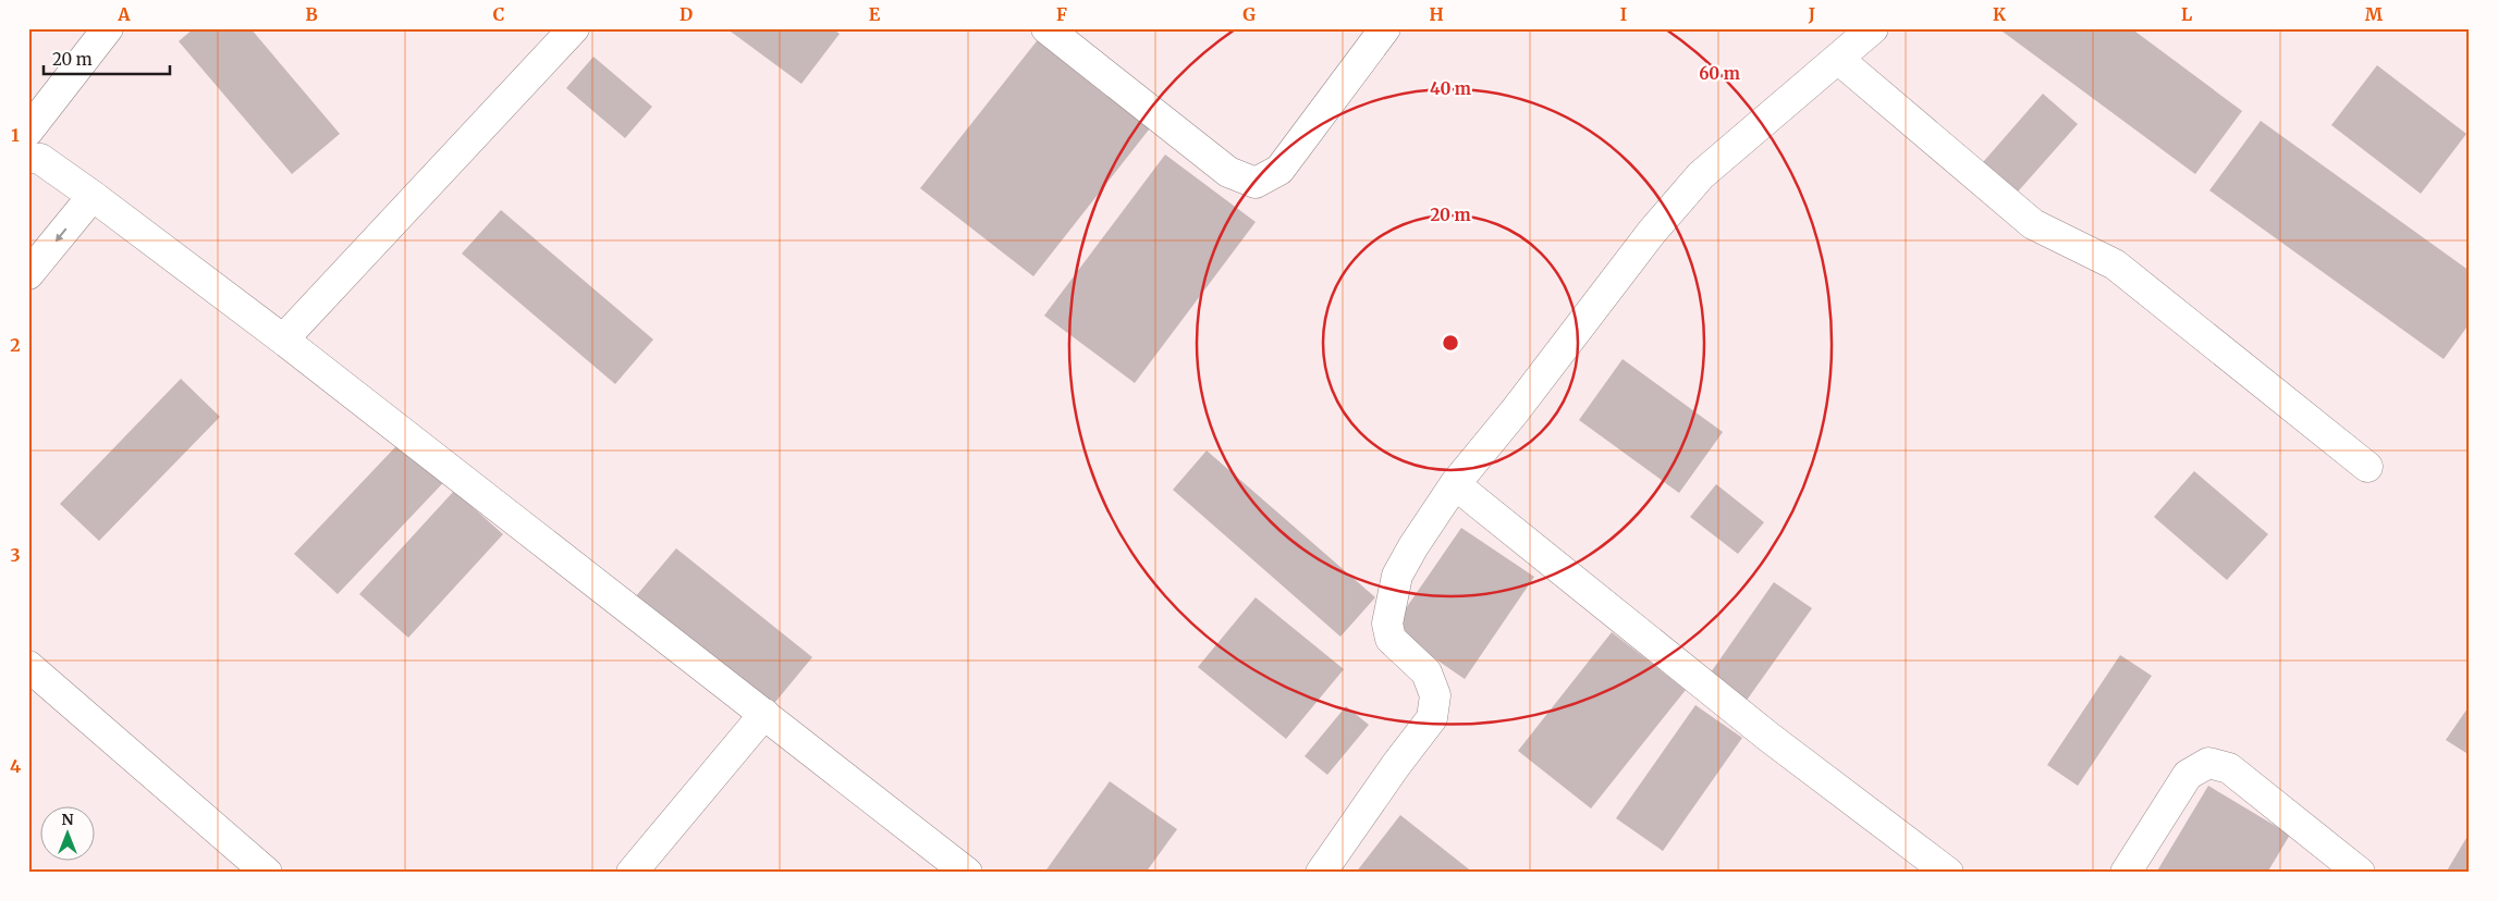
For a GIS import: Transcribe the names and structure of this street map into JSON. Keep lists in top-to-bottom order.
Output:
{
  "scale_bar": "20 m",
  "north": "top",
  "grid": {
    "columns": [
      "A",
      "B",
      "C",
      "D",
      "E",
      "F",
      "G",
      "H",
      "I",
      "J",
      "K",
      "L",
      "M"
    ],
    "rows": [
      "1",
      "2",
      "3",
      "4"
    ]
  },
  "rings": ["60 m", "40 m", "20 m"]
}
